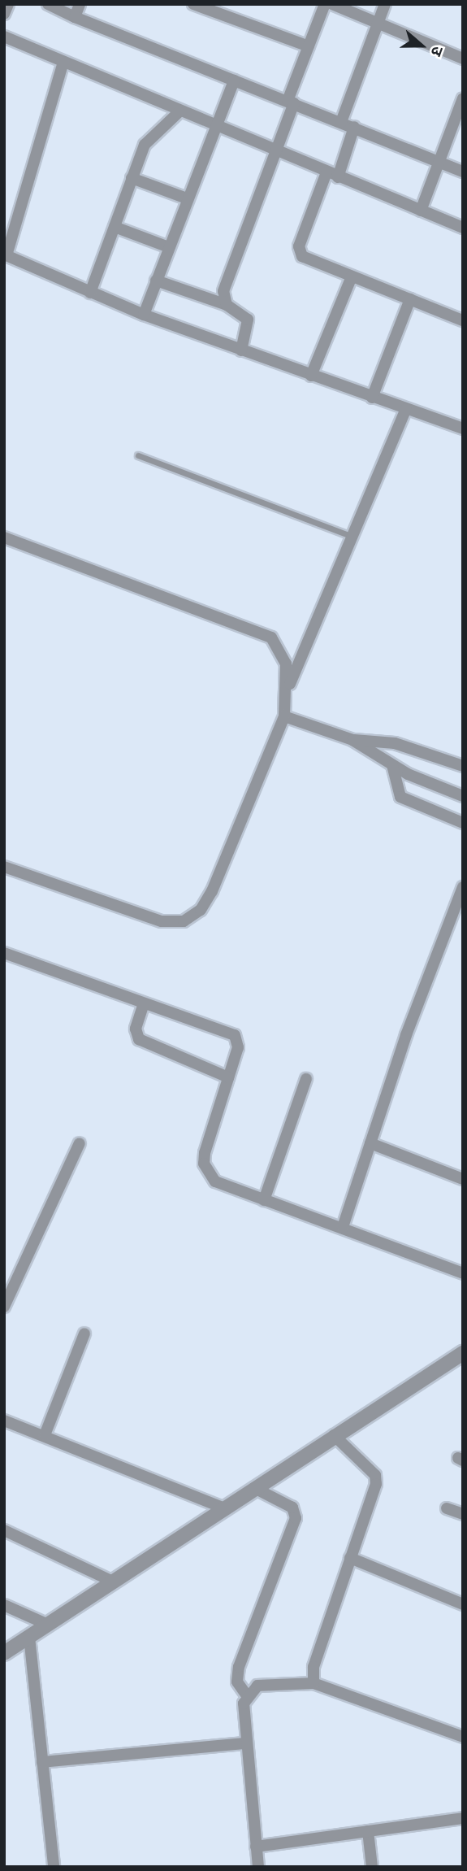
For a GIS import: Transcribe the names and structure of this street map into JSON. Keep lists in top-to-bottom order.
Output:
{
  "north": "right"
}
